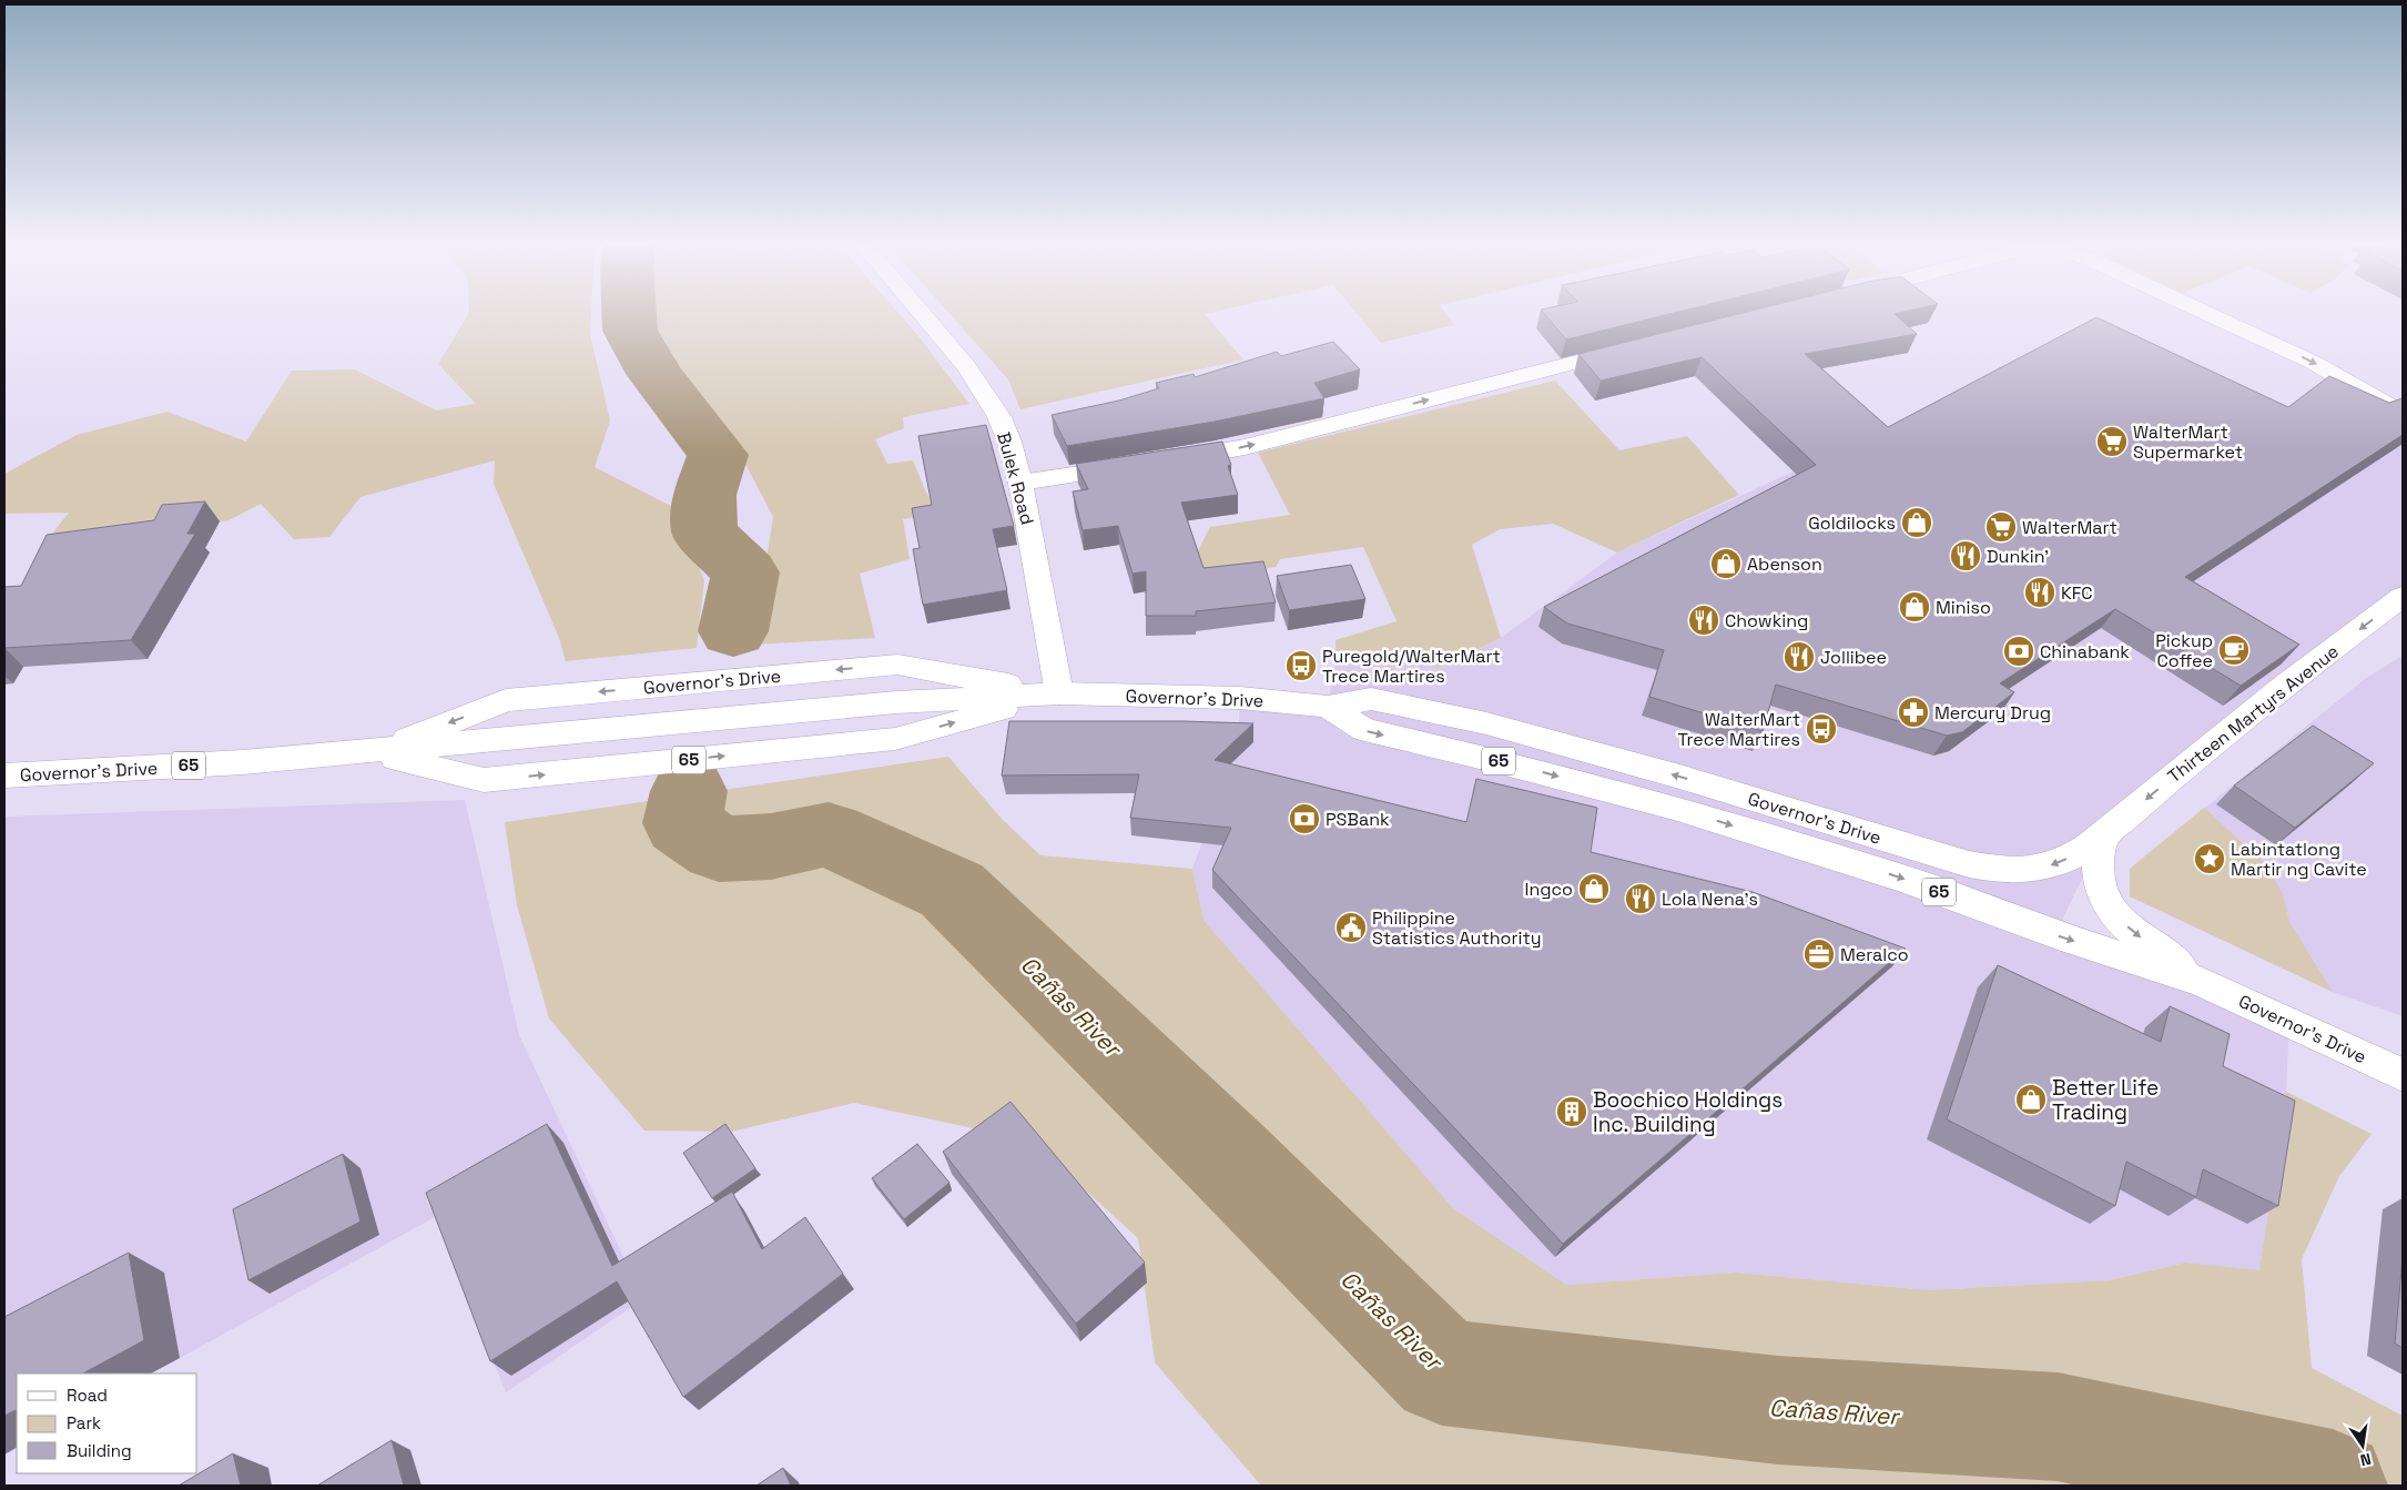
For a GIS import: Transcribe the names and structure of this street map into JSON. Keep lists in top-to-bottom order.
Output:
{
  "streets": {
    "main road": [
      "Bulek Road",
      "Governor's Drive",
      "Thirteen Martyrs Avenue",
      "65"
    ]
  },
  "crossings": [
    ["Bulek Road", "Governor's Drive"],
    ["Governor's Drive", "Thirteen Martyrs Avenue"]
  ],
  "one_way": ["Thirteen Martyrs Avenue"],
  "water": ["Cañas River"],
  "places": {
    "supermarket": ["WalterMart Supermarket", "WalterMart"],
    "shop": [
      "Goldilocks",
      "Abenson",
      "Miniso",
      "Ingco",
      "Better Life Trading"
    ],
    "restaurant": [
      "Dunkin'",
      "KFC",
      "Chowking",
      "Jollibee",
      "Lola Nena's"
    ],
    "cafe": ["Pickup Coffee"],
    "bank": ["Chinabank", "PSBank"],
    "bus stop": ["Puregold/WalterMart Trece Martires", "WalterMart Trece Martires"],
    "pharmacy": ["Mercury Drug"],
    "place": ["Labintatlong Martir ng Cavite"],
    "public building": ["Philippine Statistics Authority"],
    "office": ["Meralco"],
    "building": ["Boochico Holdings Inc. Building"]
  },
  "legend": ["Road", "Park", "Building"],
  "north": "bottom"
}
